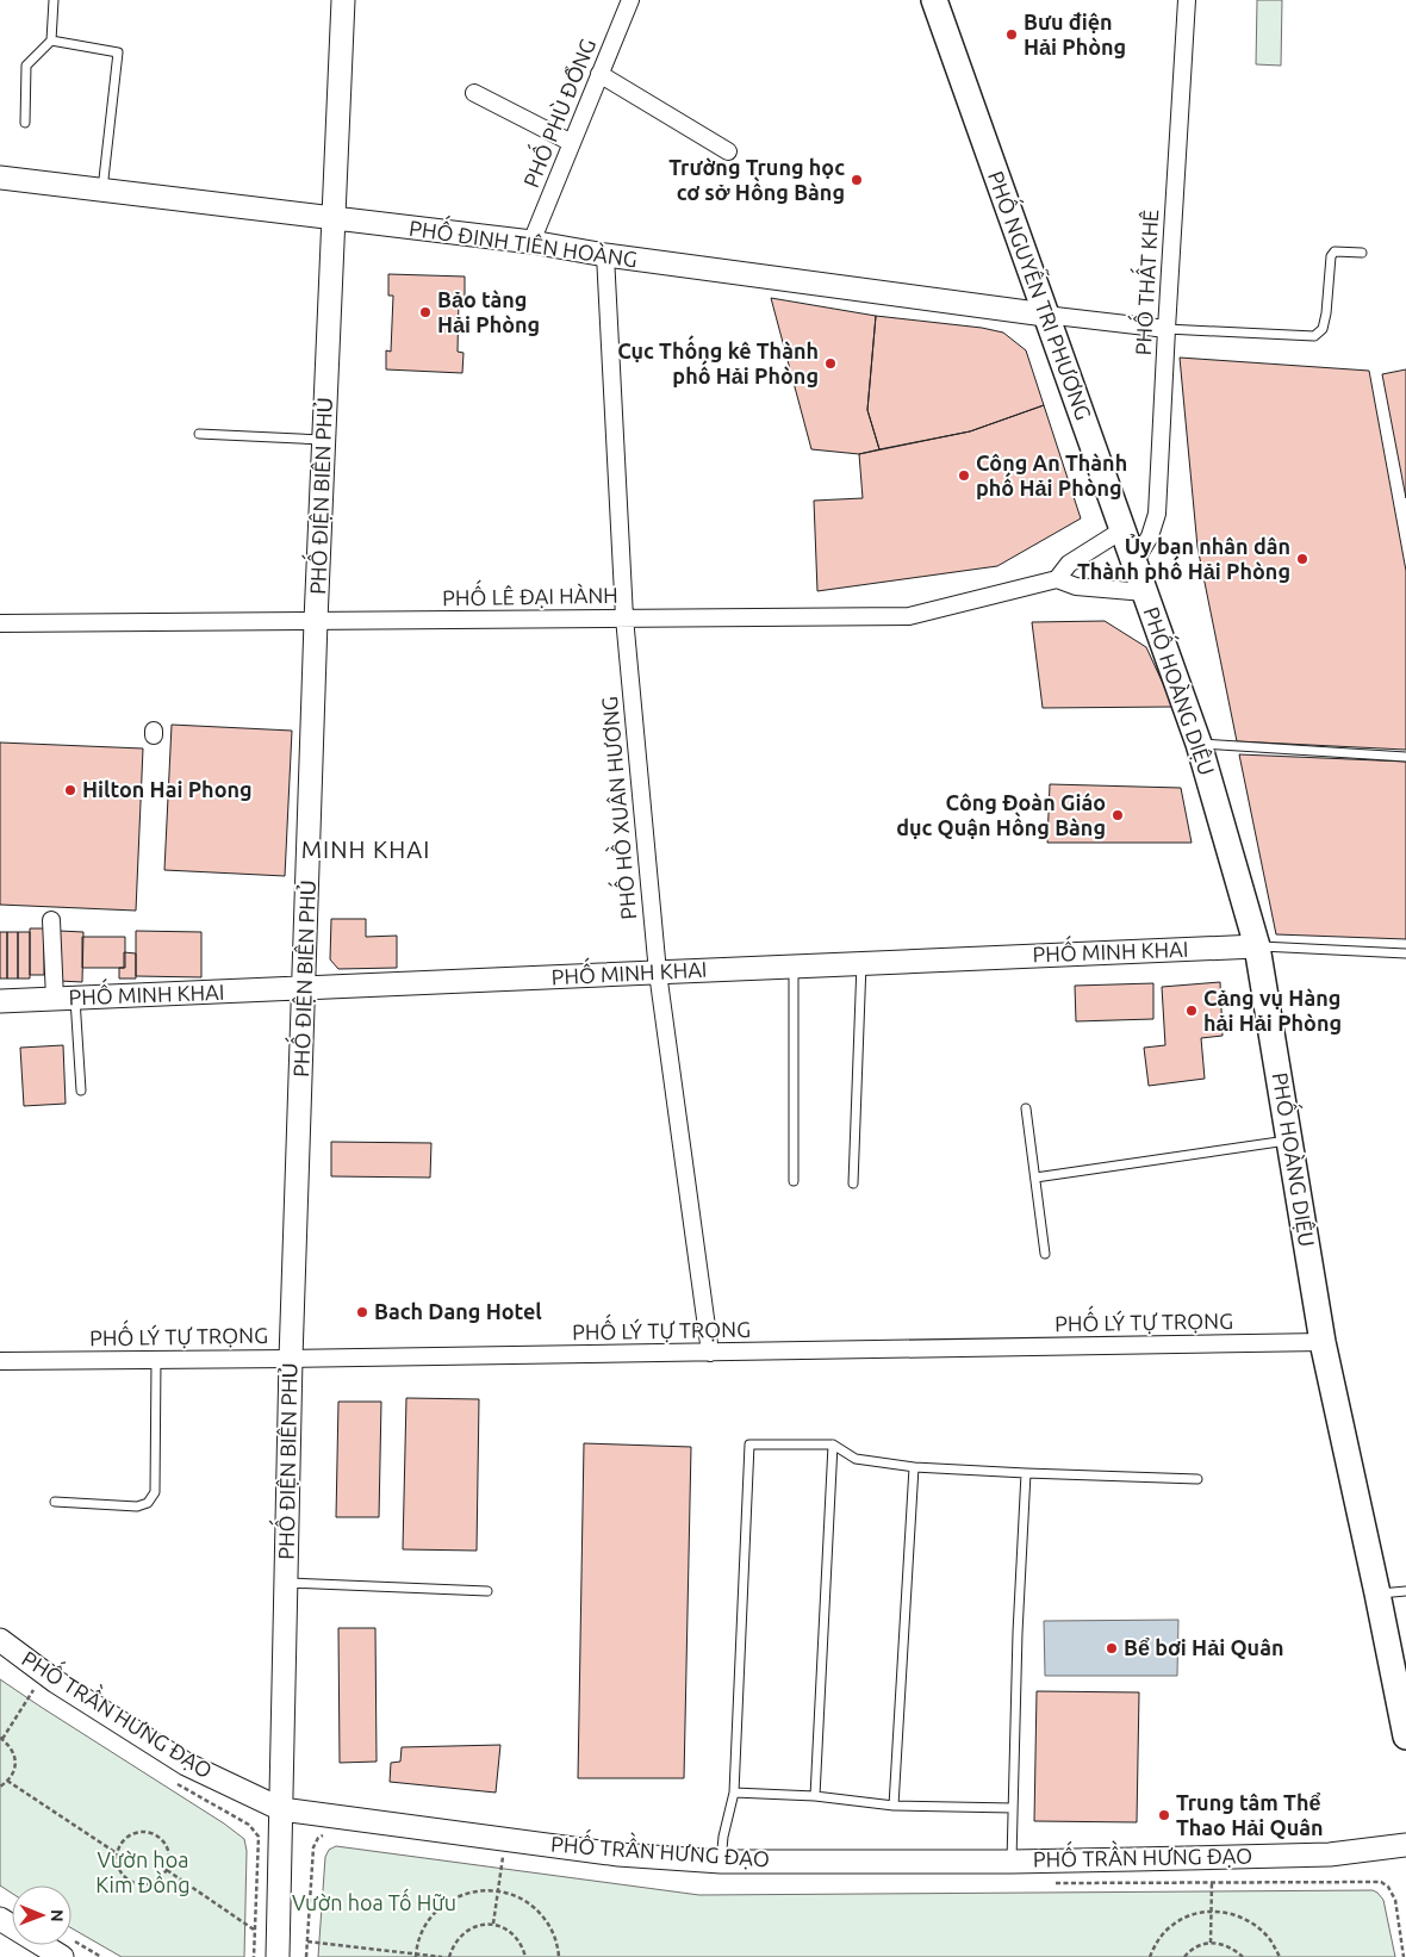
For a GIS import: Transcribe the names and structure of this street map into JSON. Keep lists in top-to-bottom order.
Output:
{
  "streets": {
    "main road": [
      "PHỐ ĐINH TIÊN HOÀNG",
      "PHỐ NGUYỄN TRI PHƯƠNG",
      "PHỐ ĐIỆN BIÊN PHỦ",
      "PHỐ HOÀNG DIỆU",
      "PHỐ MINH KHAI",
      "PHỐ TRẦN HƯNG ĐẠO"
    ],
    "street": [
      "PHỐ PHÙ ĐỔNG",
      "PHỐ THẤT KHÊ",
      "PHỐ LÊ ĐẠI HÀNH",
      "PHỐ HỒ XUÂN HƯƠNG",
      "PHỐ LÝ TỰ TRỌNG"
    ]
  },
  "crossings": [
    ["PHỐ PHÙ ĐỔNG", "PHỐ ĐINH TIÊN HOÀNG"],
    ["PHỐ ĐINH TIÊN HOÀNG", "PHỐ NGUYỄN TRI PHƯƠNG"],
    ["PHỐ ĐINH TIÊN HOÀNG", "PHỐ ĐIỆN BIÊN PHỦ"],
    ["PHỐ ĐINH TIÊN HOÀNG", "PHỐ HỒ XUÂN HƯƠNG"],
    ["PHỐ THẤT KHÊ", "PHỐ NGUYỄN TRI PHƯƠNG"],
    ["PHỐ NGUYỄN TRI PHƯƠNG", "PHỐ LÊ ĐẠI HÀNH"],
    ["PHỐ NGUYỄN TRI PHƯƠNG", "PHỐ HOÀNG DIỆU"],
    ["PHỐ ĐIỆN BIÊN PHỦ", "PHỐ LÊ ĐẠI HÀNH"],
    ["PHỐ ĐIỆN BIÊN PHỦ", "PHỐ MINH KHAI"],
    ["PHỐ ĐIỆN BIÊN PHỦ", "PHỐ LÝ TỰ TRỌNG"],
    ["PHỐ ĐIỆN BIÊN PHỦ", "PHỐ TRẦN HƯNG ĐẠO"],
    ["PHỐ LÊ ĐẠI HÀNH", "PHỐ HOÀNG DIỆU"],
    ["PHỐ LÊ ĐẠI HÀNH", "PHỐ HỒ XUÂN HƯƠNG"],
    ["PHỐ HOÀNG DIỆU", "PHỐ MINH KHAI"],
    ["PHỐ HOÀNG DIỆU", "PHỐ LÝ TỰ TRỌNG"],
    ["PHỐ HỒ XUÂN HƯƠNG", "PHỐ MINH KHAI"],
    ["PHỐ HỒ XUÂN HƯƠNG", "PHỐ LÝ TỰ TRỌNG"]
  ],
  "districts": ["MINH KHAI"],
  "parks": ["Vườn hoa Kim Đồng", "Vườn hoa Tố Hữu"],
  "places": [
    "Bưu điện Hải Phòng",
    "Trường Trung học cơ sở Hồng Bàng",
    "Bảo tàng Hải Phòng",
    "Cục Thống kê Thành phố Hải Phòng",
    "Công An Thành phố Hải Phòng",
    "Ủy ban nhân dân Thành phố Hải Phòng",
    "Hilton Hai Phong",
    "Công Đoàn Giáo dục Quận Hồng Bàng",
    "Cảng vụ Hàng hải Hải Phòng",
    "Bach Dang Hotel",
    "Bể bơi Hải Quân",
    "Trung tâm Thể Thao Hải Quân"
  ],
  "north": "right"
}
